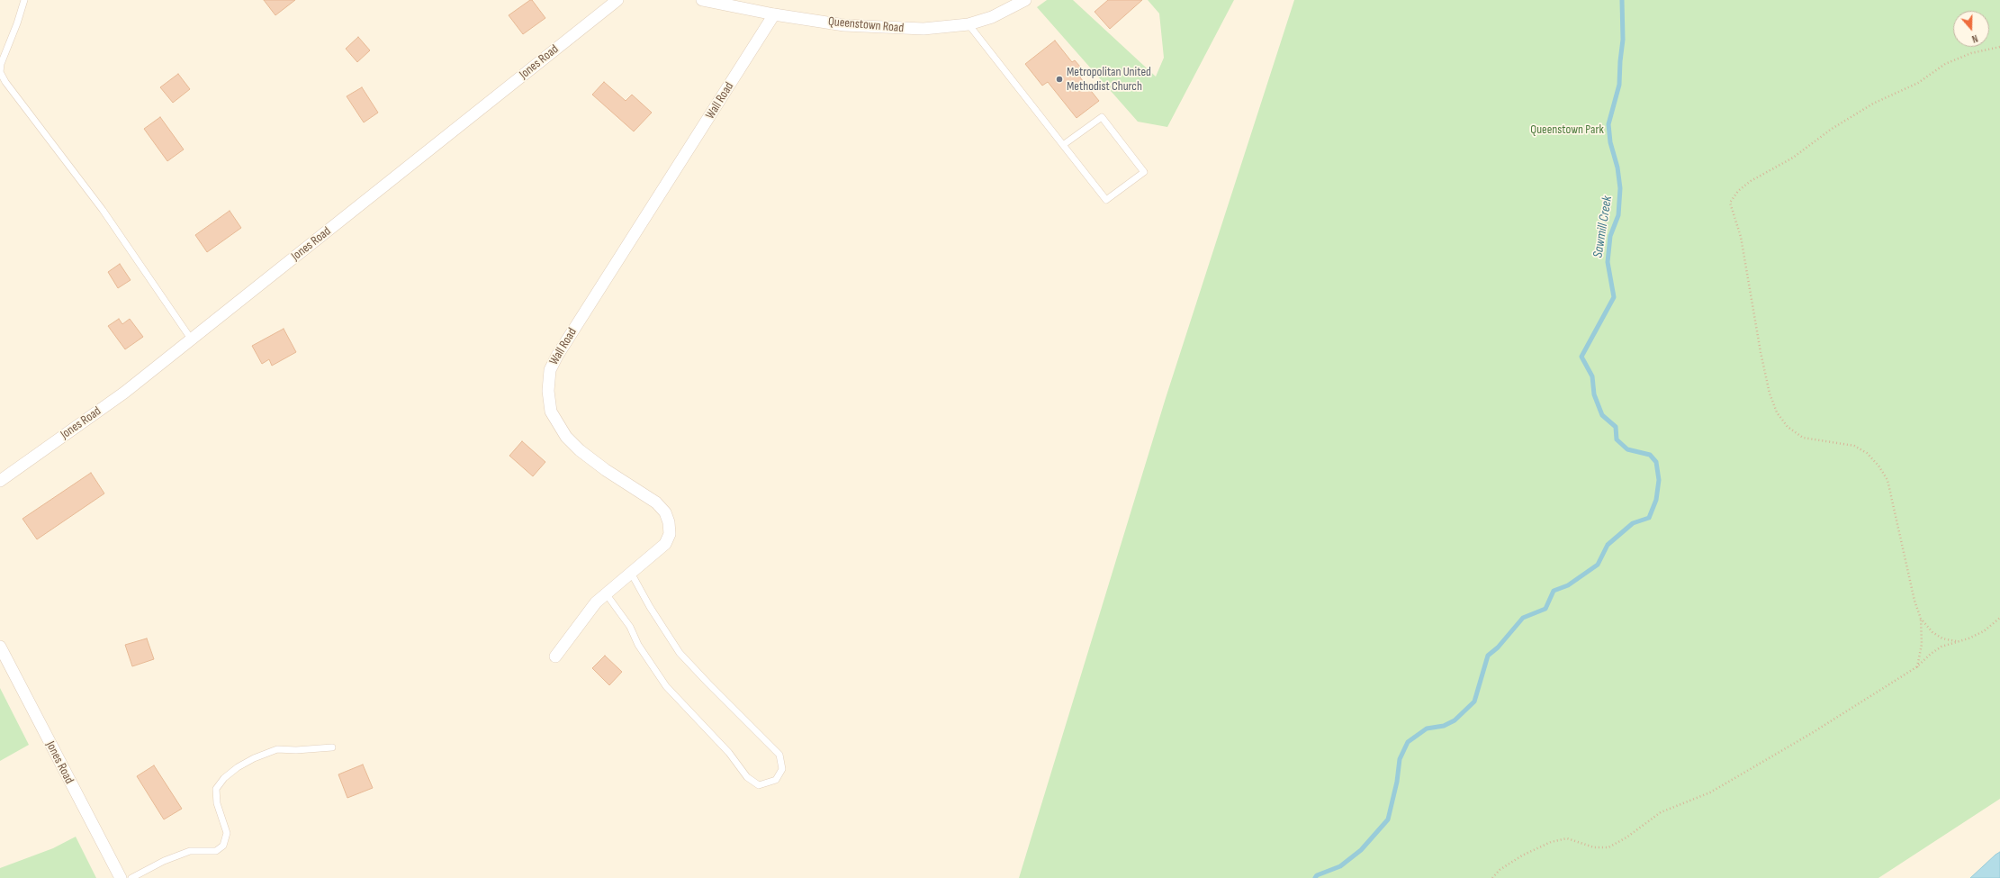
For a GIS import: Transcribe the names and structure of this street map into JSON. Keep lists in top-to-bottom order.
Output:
{
  "streets": {
    "street": ["Queenstown Road", "Jones Road", "Wall Road"]
  },
  "crossings": [
    ["Queenstown Road", "Wall Road"]
  ],
  "water": ["Sawmill Creek"],
  "parks": ["Queenstown Park"],
  "places": ["Metropolitan United Methodist Church"],
  "north": "bottom"
}
